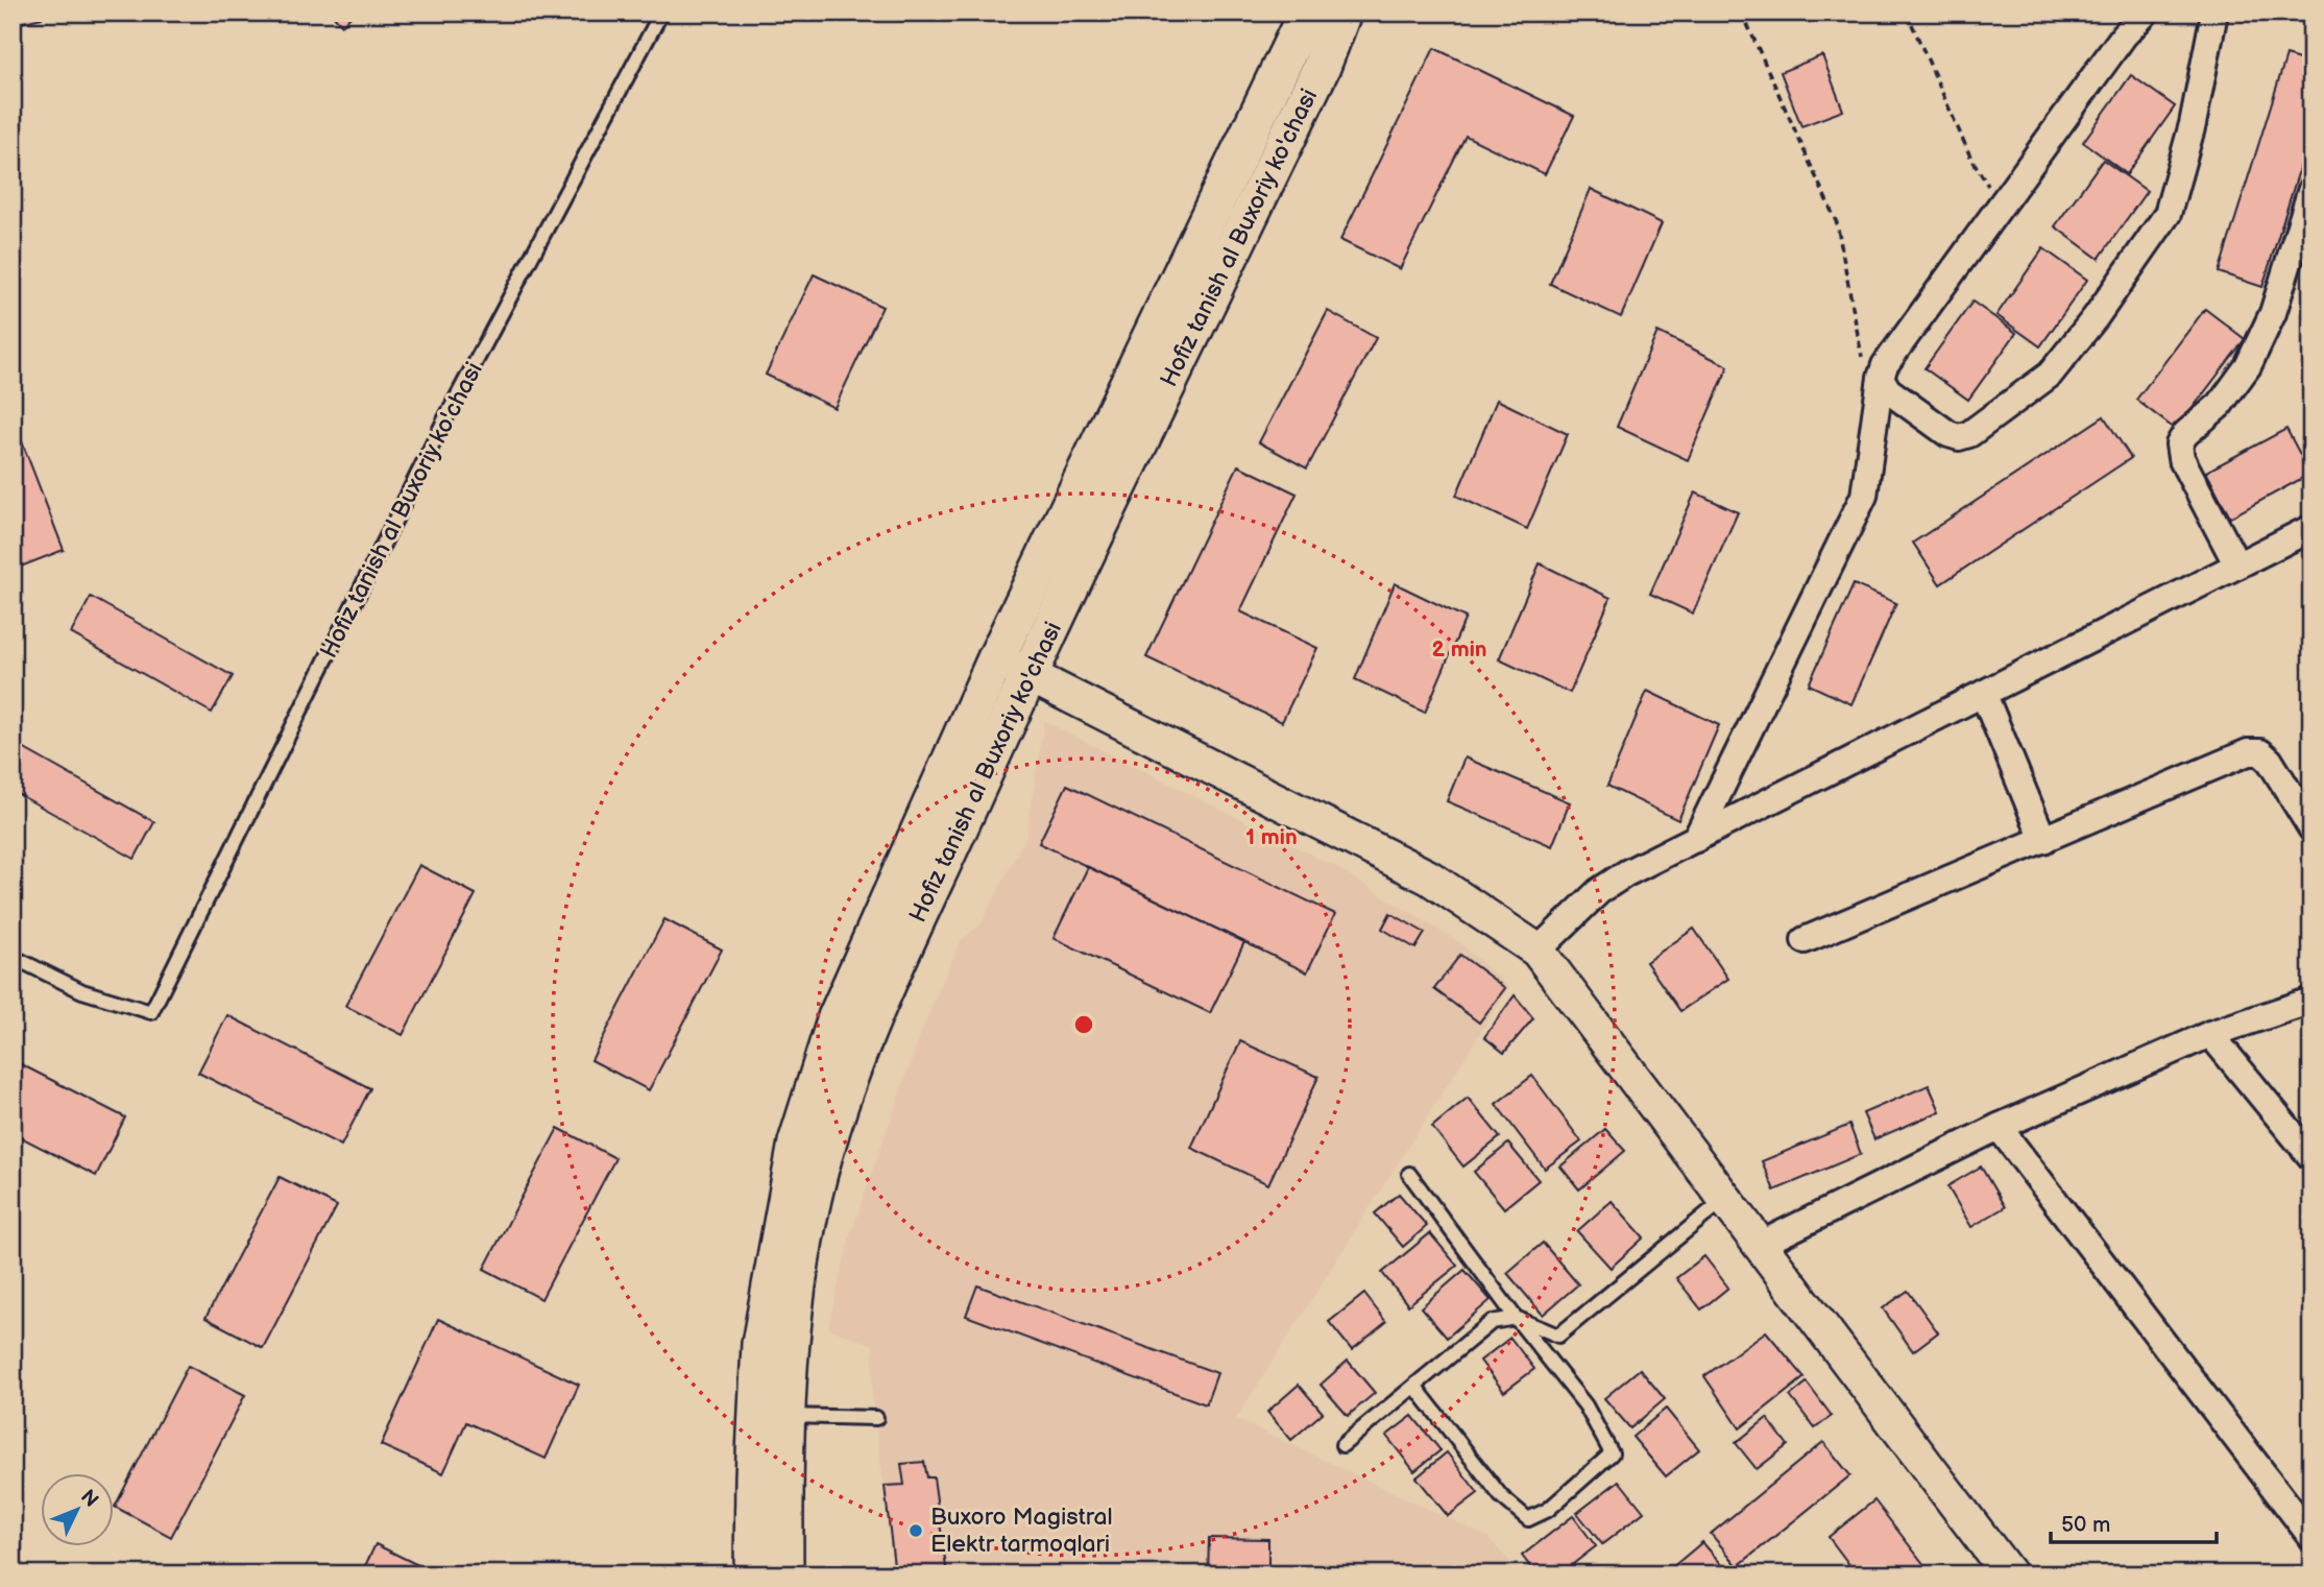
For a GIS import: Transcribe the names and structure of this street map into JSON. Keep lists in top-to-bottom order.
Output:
{
  "streets": {
    "main road": ["Hofiz tanish al Buxoriy ko'chasi"]
  },
  "places": ["Buxoro Magistral Elektr tarmoqlari"],
  "scale_bar": "50 m",
  "north": "top right",
  "rings": ["2 min", "1 min"]
}
